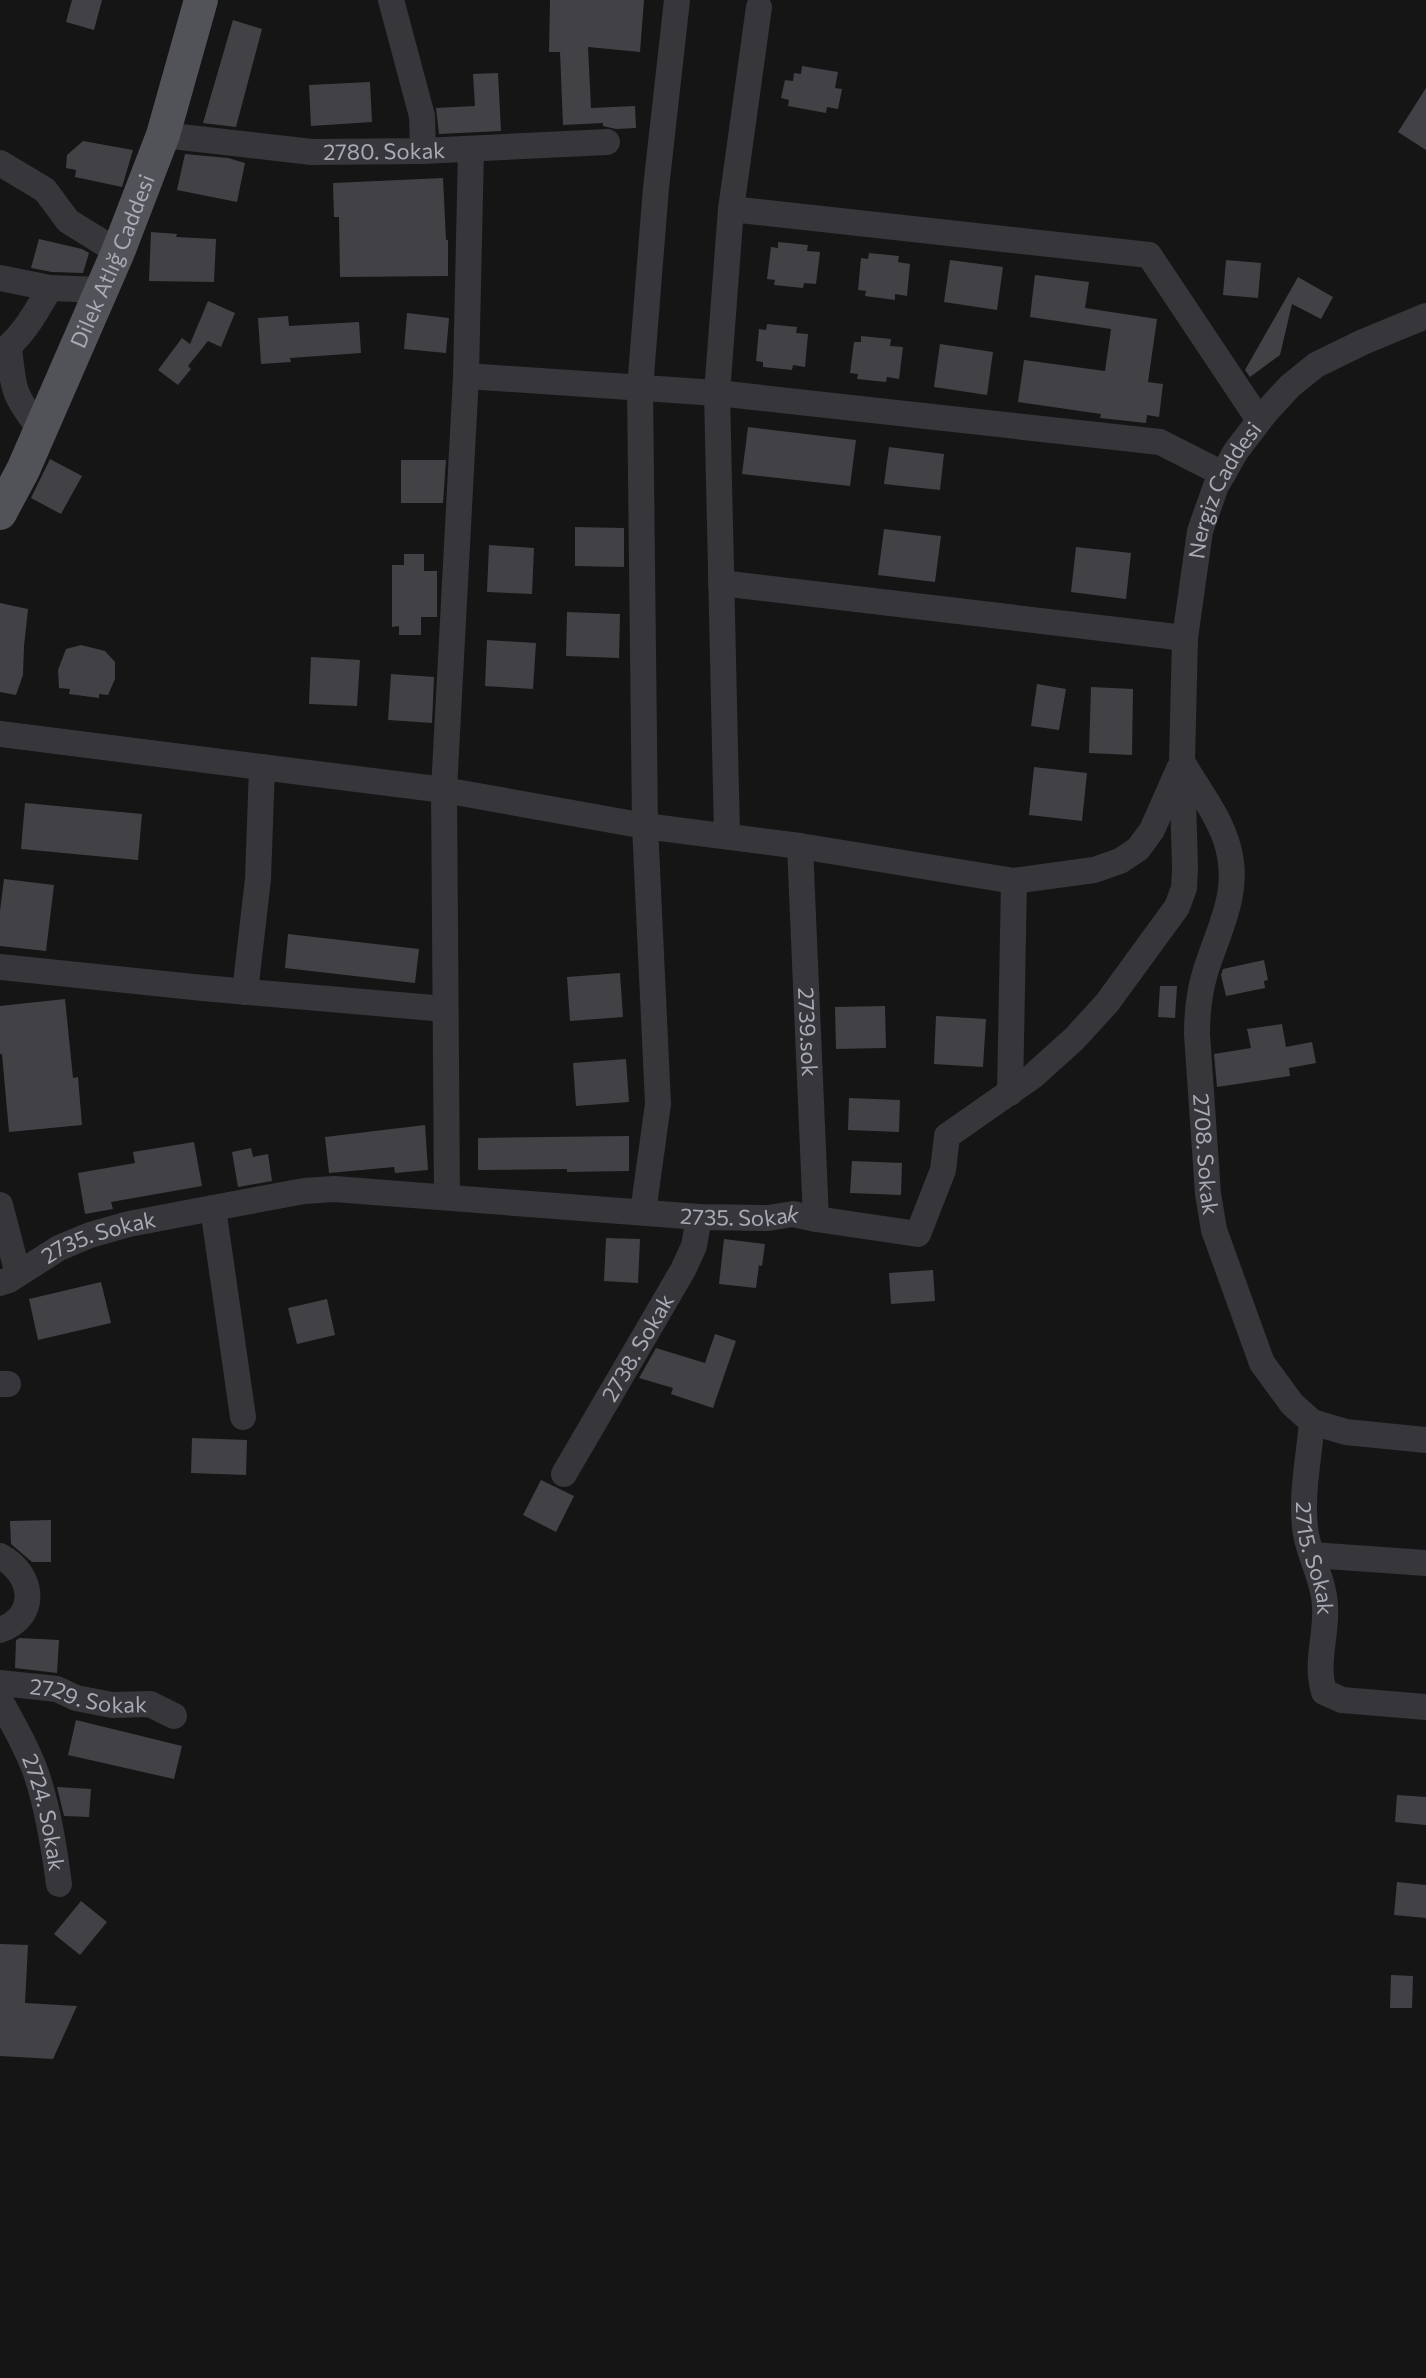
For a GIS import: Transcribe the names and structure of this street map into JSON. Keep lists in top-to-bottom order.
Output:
{
  "streets": {
    "main road": ["Dilek Atlığ Caddesi"],
    "street": [
      "2780. Sokak",
      "Nergiz Caddesi",
      "2739.sok",
      "2708. Sokak",
      "2735. Sokak",
      "2738. Sokak",
      "2715. Sokak",
      "2729. Sokak",
      "2724. Sokak"
    ]
  },
  "crossings": [
    ["2780. Sokak", "Dilek Atlığ Caddesi"],
    ["Nergiz Caddesi", "2708. Sokak"],
    ["Nergiz Caddesi", "2735. Sokak"],
    ["2739.sok", "2735. Sokak"],
    ["2708. Sokak", "2735. Sokak"],
    ["2708. Sokak", "2715. Sokak"],
    ["2735. Sokak", "2738. Sokak"]
  ]
}
